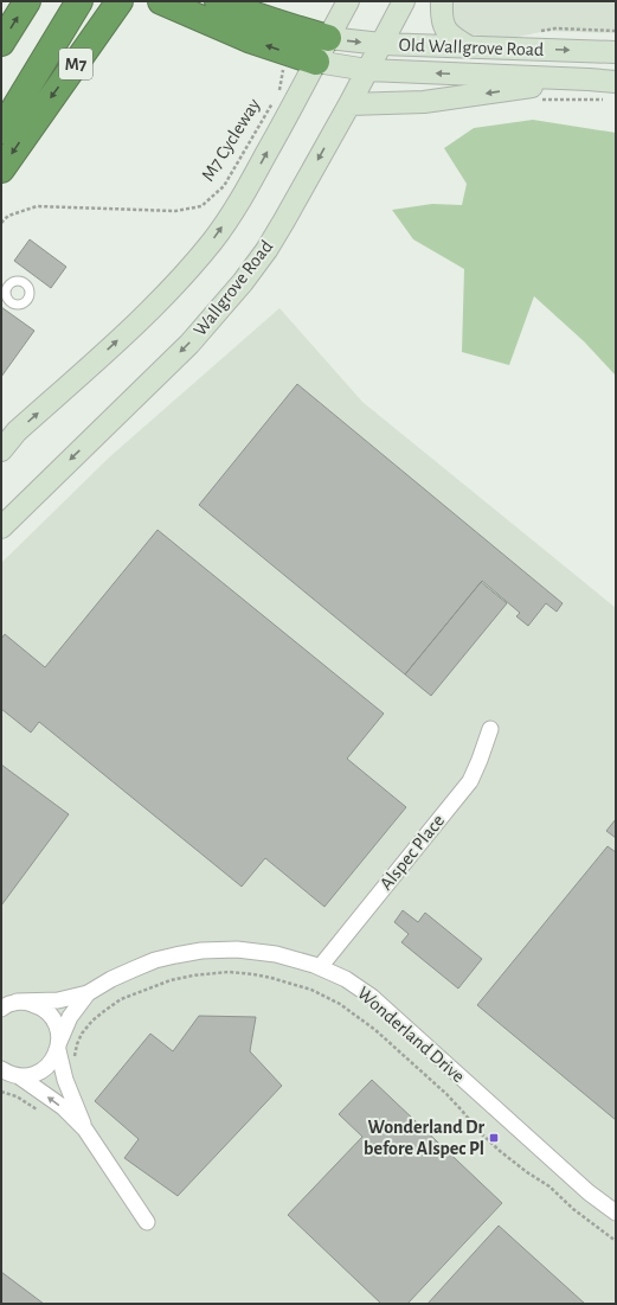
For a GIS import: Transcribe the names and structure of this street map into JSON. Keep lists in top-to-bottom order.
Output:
{
  "streets": {
    "highway": ["M7"],
    "main road": ["Old Wallgrove Road", "Wallgrove Road"],
    "street": ["Alspec Place", "Wonderland Drive"],
    "path": ["M7 Cycleway"]
  },
  "crossings": [
    ["Old Wallgrove Road", "Wallgrove Road"],
    ["Alspec Place", "Wonderland Drive"]
  ],
  "places": {
    "transit": ["Wonderland Dr before Alspec Pl"]
  }
}
